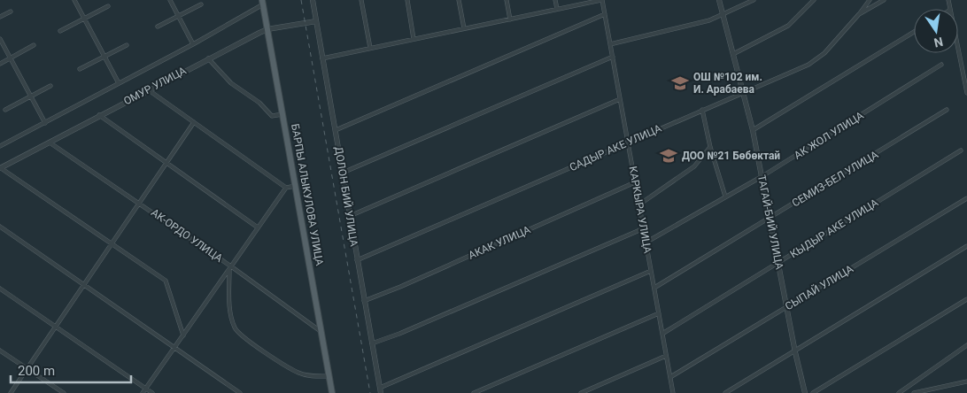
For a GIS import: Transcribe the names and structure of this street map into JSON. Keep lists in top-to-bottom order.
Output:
{
  "streets": {
    "main road": ["БАРПЫ АЛЫКУЛОВА УЛИЦА"],
    "street": [
      "ОМУР УЛИЦА",
      "АК ЖОЛ УЛИЦА",
      "САДЫР АКЕ УЛИЦА",
      "СЕМИЗ-БЕЛ УЛИЦА",
      "ДОЛОН БИЙ УЛИЦА",
      "КАРКЫРА УЛИЦА",
      "ТАГАЙ-БИЙ УЛИЦА",
      "КЫДЫР АКЕ УЛИЦА",
      "АК-ОРДО УЛИЦА",
      "АКАК УЛИЦА",
      "СЫПАЙ УЛИЦА"
    ]
  },
  "crossings": [
    ["ОМУР УЛИЦА", "БАРПЫ АЛЫКУЛОВА УЛИЦА"],
    ["ОМУР УЛИЦА", "ДОЛОН БИЙ УЛИЦА"],
    ["ОМУР УЛИЦА", "АК-ОРДО УЛИЦА"],
    ["АК ЖОЛ УЛИЦА", "КАРКЫРА УЛИЦА"],
    ["АК ЖОЛ УЛИЦА", "ТАГАЙ-БИЙ УЛИЦА"],
    ["САДЫР АКЕ УЛИЦА", "ДОЛОН БИЙ УЛИЦА"],
    ["САДЫР АКЕ УЛИЦА", "КАРКЫРА УЛИЦА"],
    ["САДЫР АКЕ УЛИЦА", "ТАГАЙ-БИЙ УЛИЦА"],
    ["СЕМИЗ-БЕЛ УЛИЦА", "КАРКЫРА УЛИЦА"],
    ["СЕМИЗ-БЕЛ УЛИЦА", "ТАГАЙ-БИЙ УЛИЦА"],
    ["БАРПЫ АЛЫКУЛОВА УЛИЦА", "АК-ОРДО УЛИЦА"],
    ["ДОЛОН БИЙ УЛИЦА", "АКАК УЛИЦА"],
    ["КАРКЫРА УЛИЦА", "КЫДЫР АКЕ УЛИЦА"],
    ["КАРКЫРА УЛИЦА", "АКАК УЛИЦА"],
    ["КАРКЫРА УЛИЦА", "СЫПАЙ УЛИЦА"],
    ["ТАГАЙ-БИЙ УЛИЦА", "КЫДЫР АКЕ УЛИЦА"],
    ["ТАГАЙ-БИЙ УЛИЦА", "СЫПАЙ УЛИЦА"]
  ],
  "places": {
    "school or university": ["ОШ №102 им. И. Арабаева", "ДОО №21 Бөбөктай"]
  },
  "scale_bar": "200 m",
  "north": "bottom"
}
